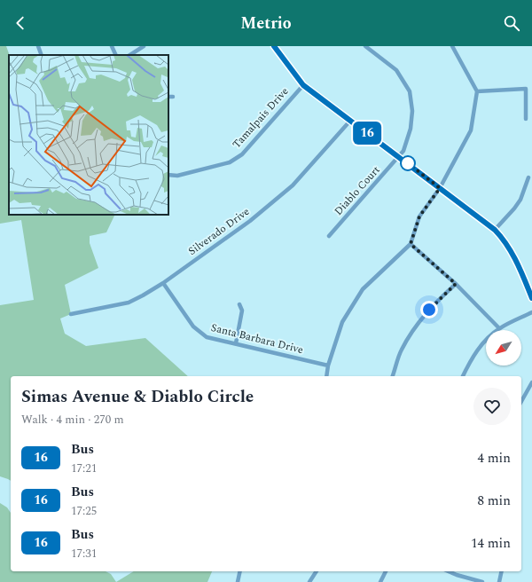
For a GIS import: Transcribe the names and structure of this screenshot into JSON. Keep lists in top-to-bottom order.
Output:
{
  "streets": {
    "street": [
      "Tamalpais Drive",
      "Diablo Court",
      "Silverado Drive",
      "Santa Barbara Drive"
    ]
  },
  "crossings": [
    ["Silverado Drive", "Santa Barbara Drive"]
  ],
  "lines": ["bus line 16"],
  "north": "bottom left",
  "page": {
    "header": "Metrio",
    "on_map": "16",
    "heading": ["Simas Avenue & Diablo Circle", "Walk · 4 min · 270 m"],
    "list": [
      {
        "mark": "16",
        "name": "Bus",
        "note": "17:21",
        "value": "4 min"
      },
      {
        "mark": "16",
        "name": "Bus",
        "note": "17:25",
        "value": "8 min"
      },
      {
        "mark": "16",
        "name": "Bus",
        "note": "17:31",
        "value": "14 min"
      }
    ]
  }
}
